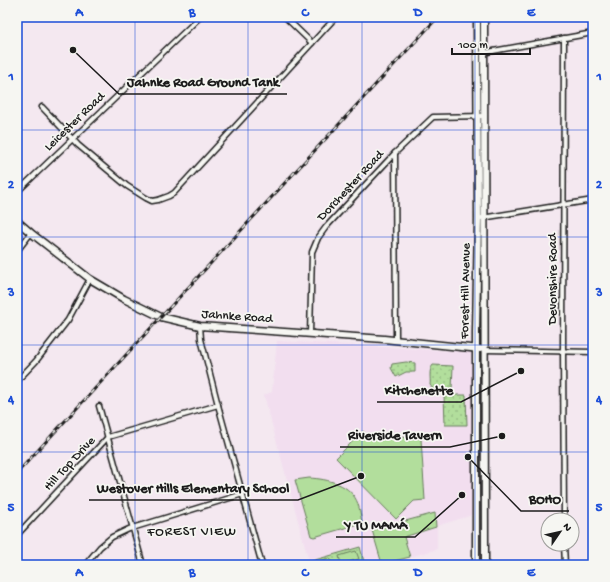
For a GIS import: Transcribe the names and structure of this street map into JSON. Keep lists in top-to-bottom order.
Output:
{
  "streets": {
    "main road": ["Forest Hill Avenue", "Jahnke Road"],
    "street": [
      "Leicester Road",
      "Dorchester Road",
      "Devonshire Road",
      "Hill Top Drive"
    ]
  },
  "crossings": [
    ["Dorchester Road", "Forest Hill Avenue"],
    ["Dorchester Road", "Jahnke Road"],
    ["Forest Hill Avenue", "Jahnke Road"]
  ],
  "districts": ["FOREST VIEW"],
  "places": [
    "Jahnke Road Ground Tank",
    "Kitchenette",
    "Riverside Tavern",
    "BOHO",
    "Westover Hills Elementary School",
    "Y TU MAMÁ"
  ],
  "scale_bar": "100 m",
  "north": "top right",
  "grid": {
    "columns": [
      "A",
      "B",
      "C",
      "D",
      "E"
    ],
    "rows": [
      "1",
      "2",
      "3",
      "4",
      "5"
    ]
  }
}
